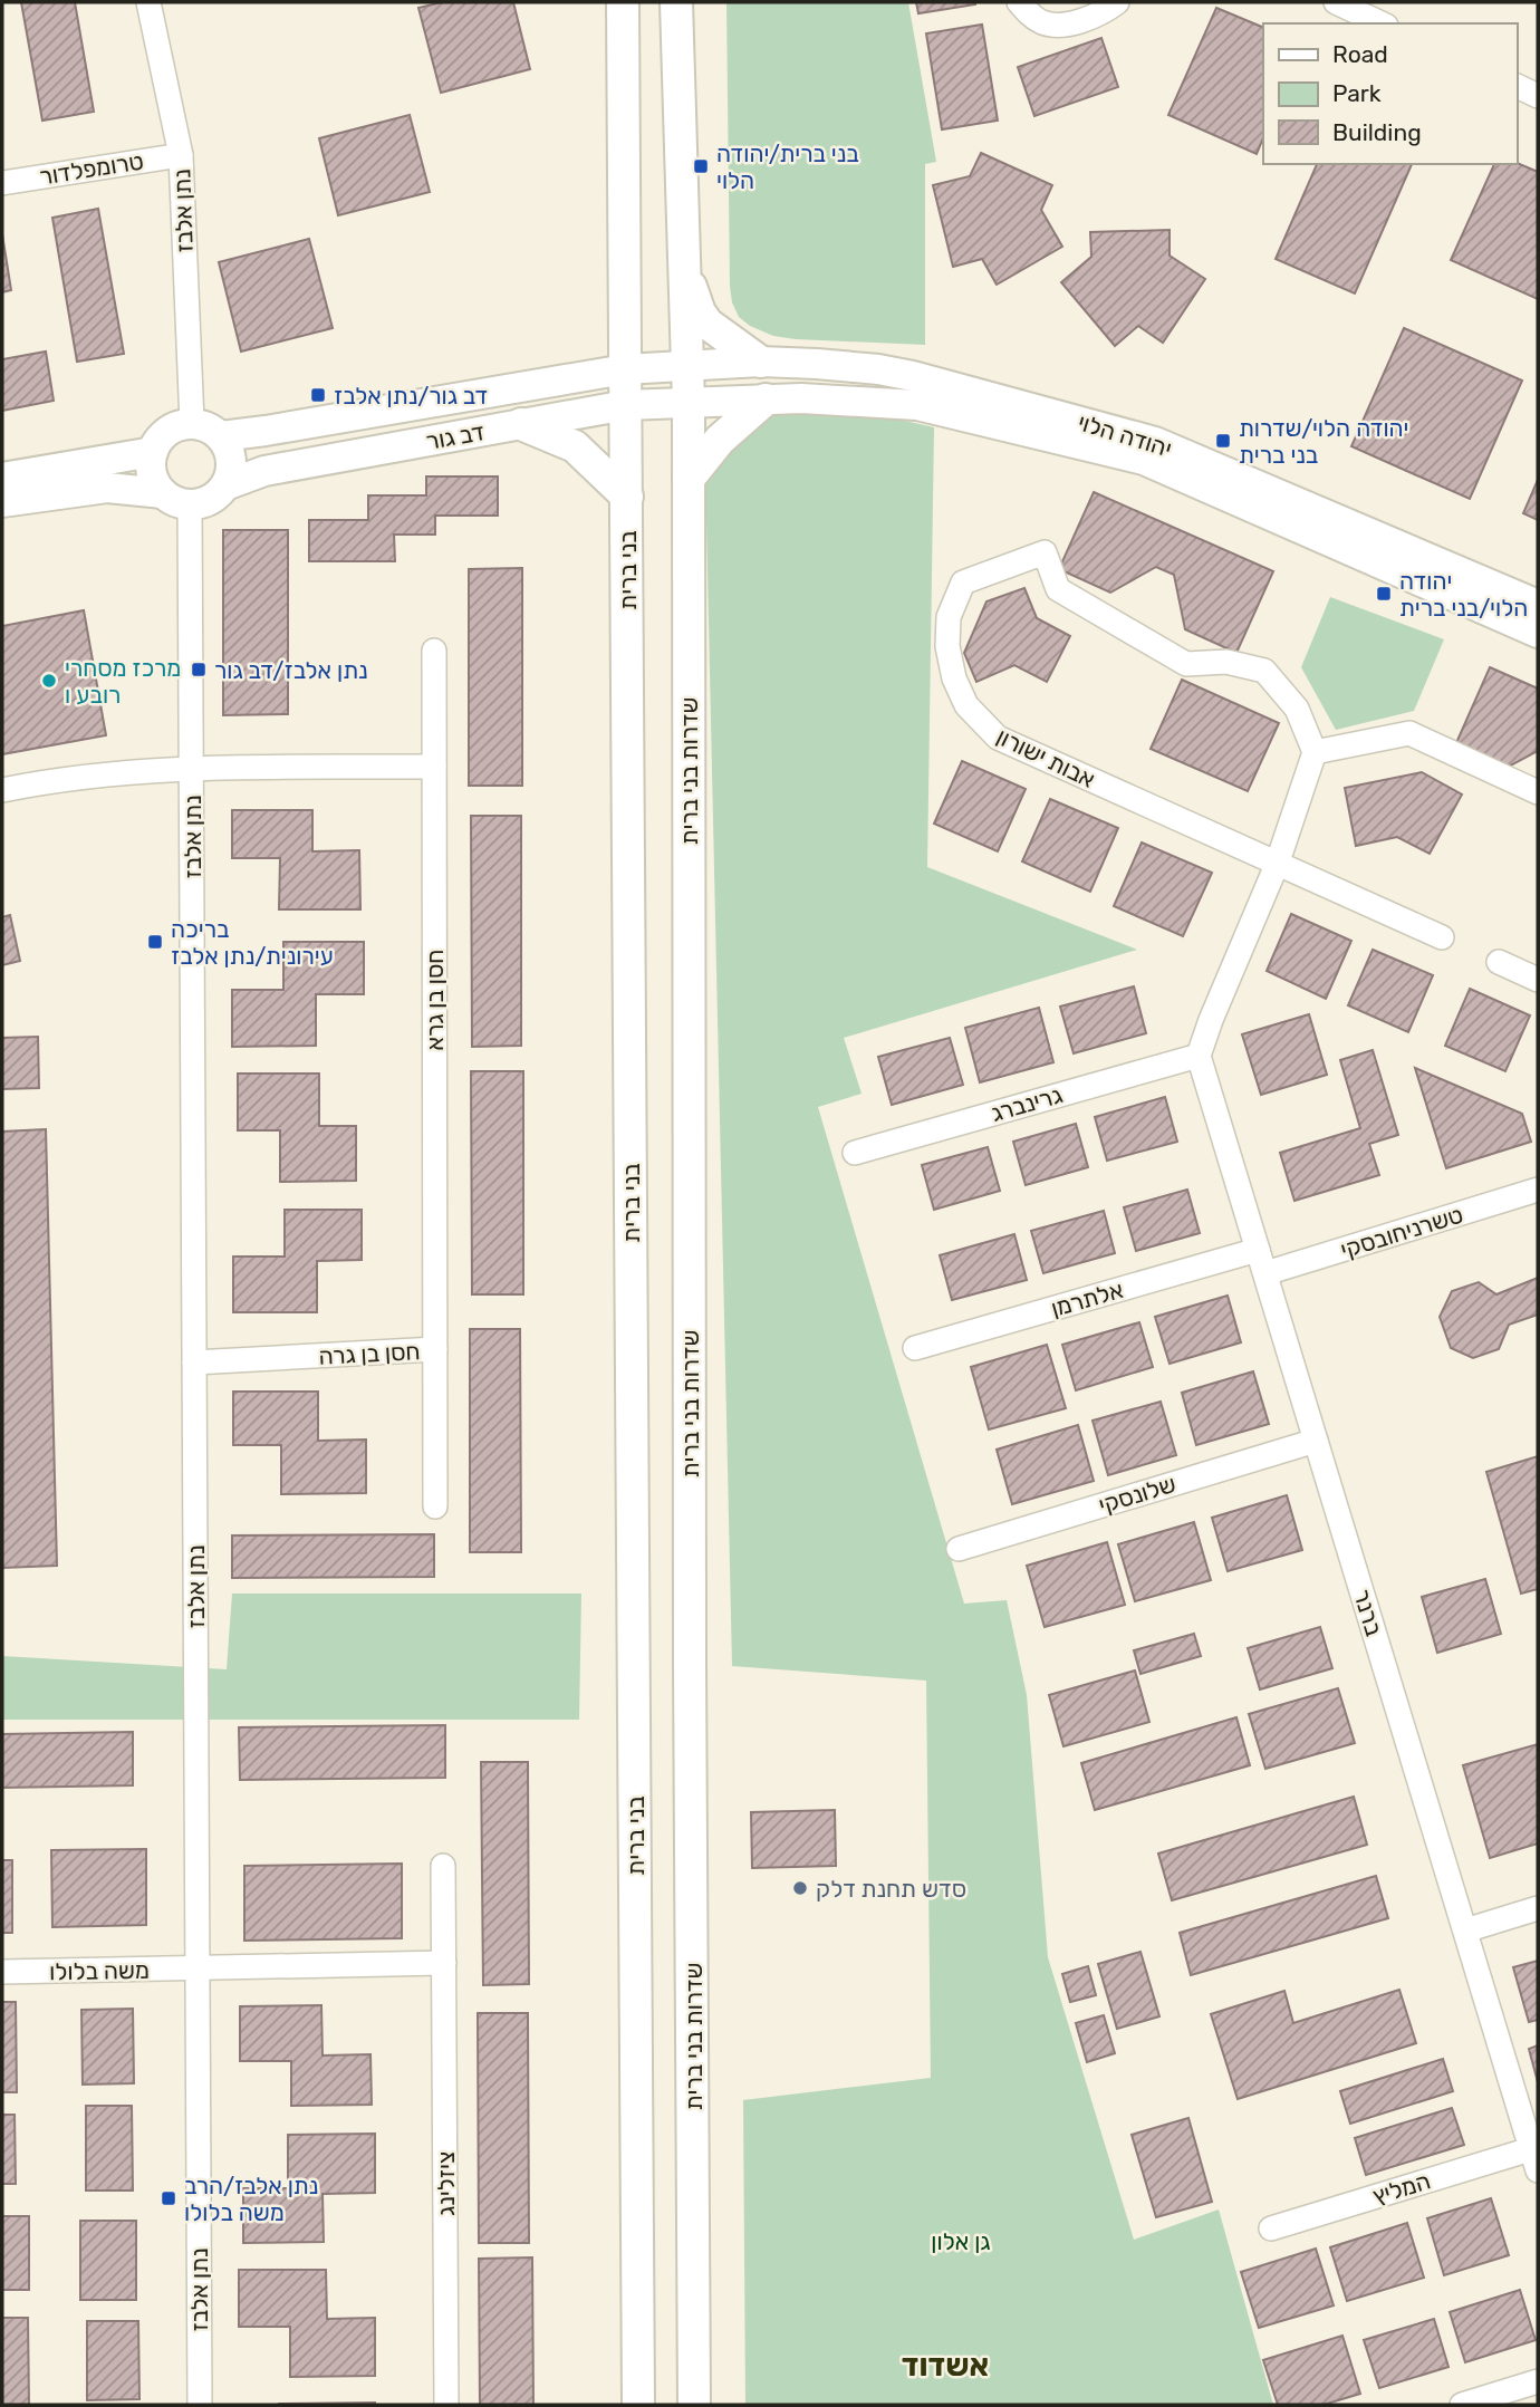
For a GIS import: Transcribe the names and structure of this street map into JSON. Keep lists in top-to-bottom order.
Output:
{
  "streets": {
    "main road": ["בני ברית", "שדרות בני ברית"],
    "street": [
      "טרומפלדור",
      "נתן אלבז",
      "יהודה הלוי",
      "דב גור",
      "אבות ישורון",
      "חסן בן גרא",
      "גרינברג",
      "טשרניחובסקי",
      "אלתרמן",
      "חסן בן גרה",
      "שלונסקי",
      "ברנר",
      "משה בלולו",
      "ציזלינג",
      "המליץ"
    ]
  },
  "crossings": [
    ["טרומפלדור", "נתן אלבז"],
    ["נתן אלבז", "דב גור"],
    ["נתן אלבז", "חסן בן גרא"],
    ["נתן אלבז", "חסן בן גרה"],
    ["נתן אלבז", "משה בלולו"],
    ["יהודה הלוי", "דב גור"],
    ["יהודה הלוי", "שדרות בני ברית"],
    ["דב גור", "בני ברית"],
    ["דב גור", "שדרות בני ברית"],
    ["חסן בן גרא", "חסן בן גרה"],
    ["גרינברג", "ברנר"],
    ["טשרניחובסקי", "ברנר"],
    ["אלתרמן", "ברנר"],
    ["שלונסקי", "ברנר"],
    ["ברנר", "המליץ"]
  ],
  "districts": ["אשדוד"],
  "parks": ["גן אלון"],
  "places": {
    "transit": [
      "בני ברית/יהודה הלוי",
      "דב גור/נתן אלבז",
      "יהודה הלוי/שדרות בני ברית",
      "יהודה הלוי/בני ברית",
      "נתן אלבז/דב גור",
      "בריכה עירונית/נתן אלבז",
      "נתן אלבז/הרב משה בלולו"
    ],
    "other": ["מרכז מסחרי רובע ו", "סדש תחנת דלק"]
  },
  "legend": ["Road", "Park", "Building"]
}
